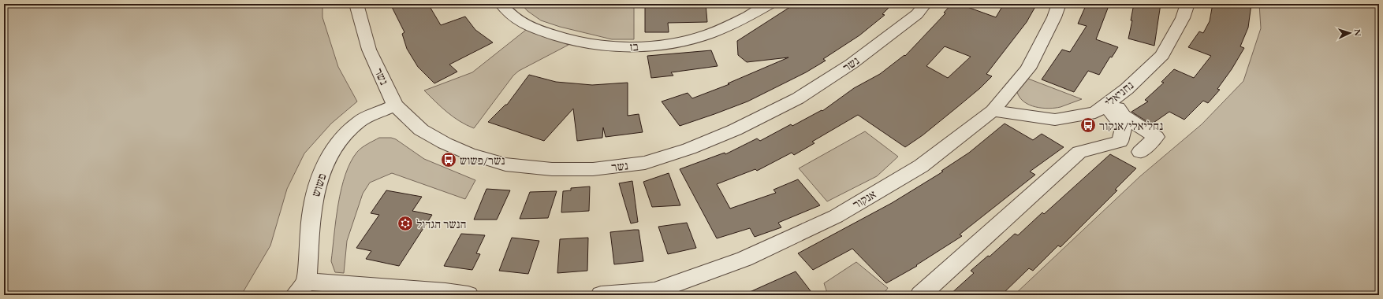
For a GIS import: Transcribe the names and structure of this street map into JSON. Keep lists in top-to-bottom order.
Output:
{
  "streets": {
    "street": [
      "בז",
      "נשר",
      "נחניאלי",
      "פשוש",
      "אנקור"
    ]
  },
  "crossings": [
    ["נשר", "פשוש"],
    ["נחניאלי", "אנקור"]
  ],
  "places": {
    "bus stop": ["נחליאלי/אנקור", "נשר/פשוש"],
    "synagogue": ["הנשר הגדול"]
  },
  "north": "right"
}
